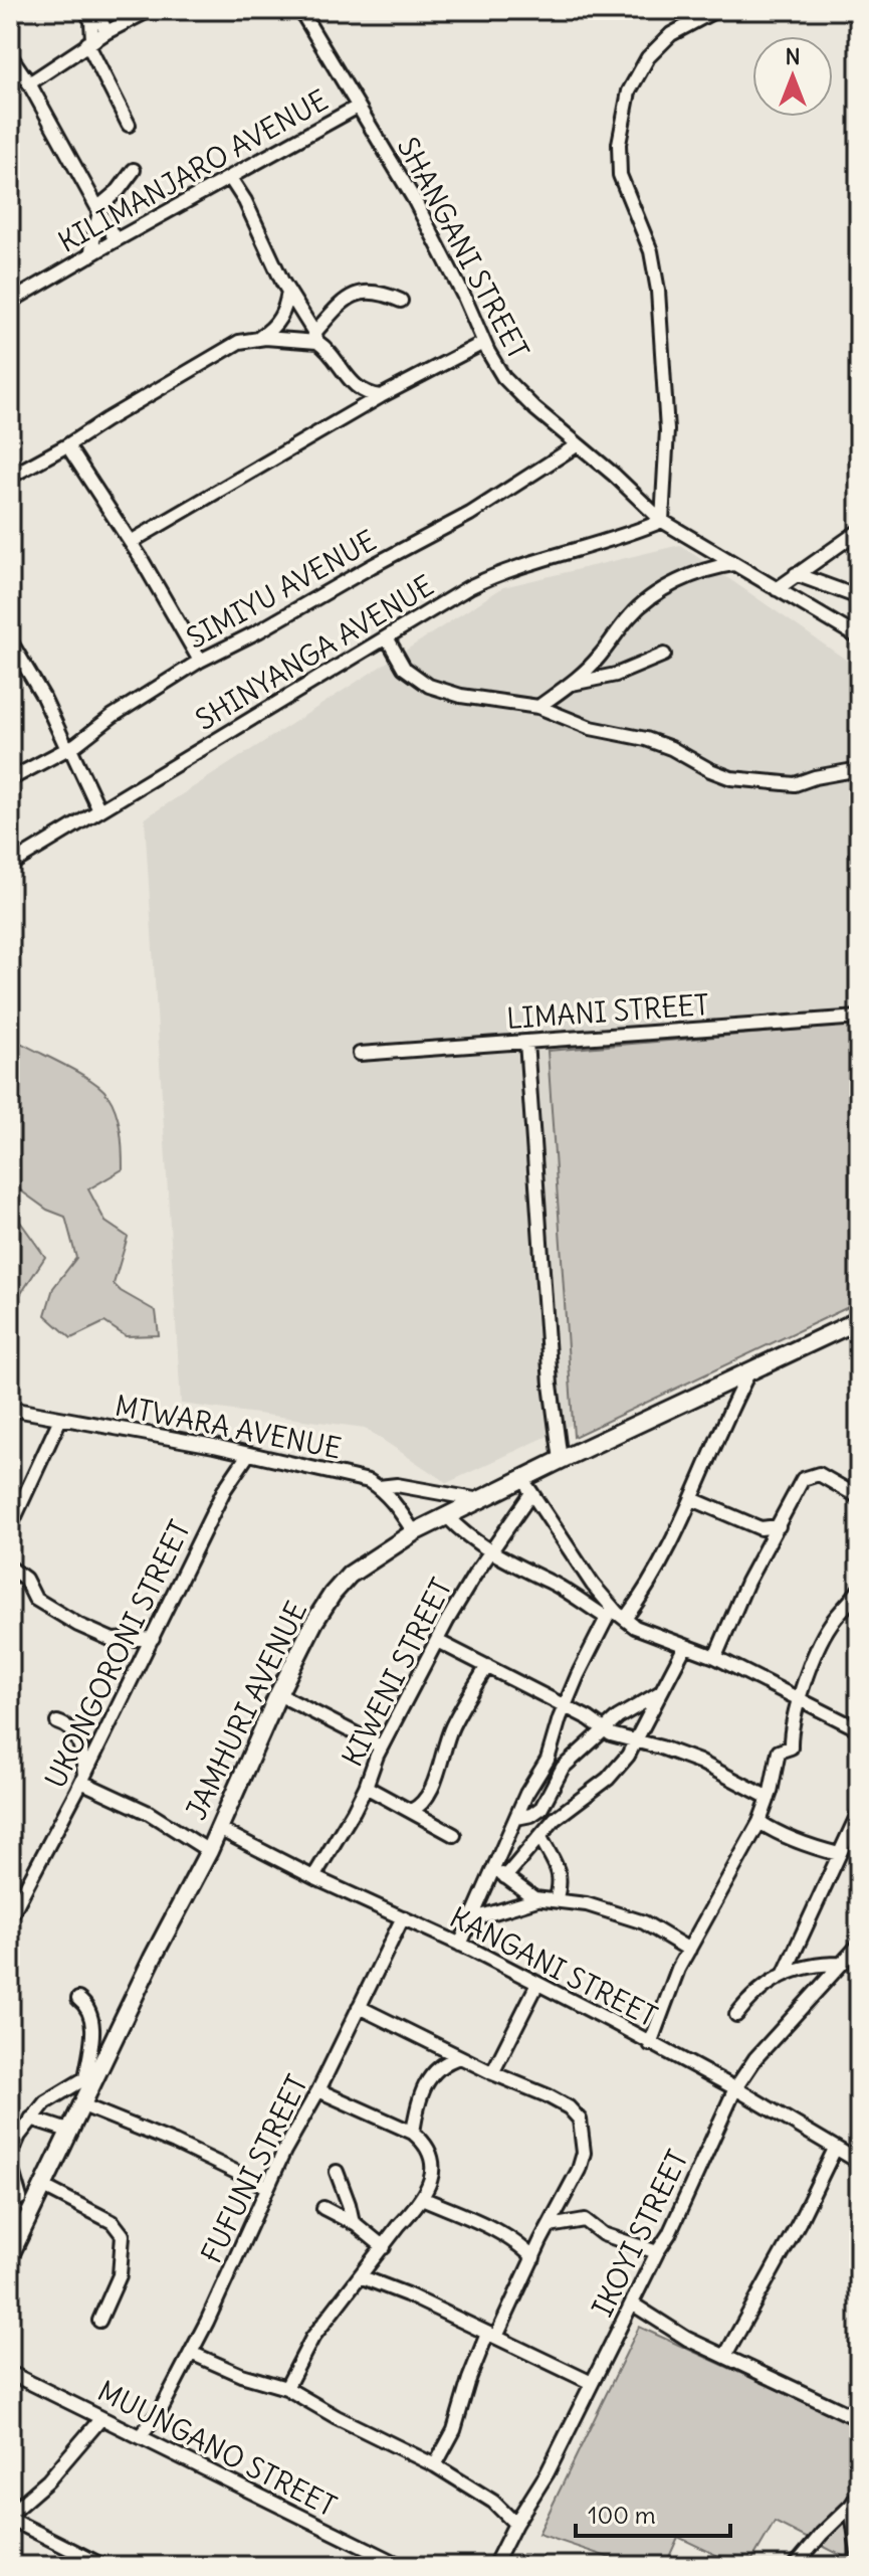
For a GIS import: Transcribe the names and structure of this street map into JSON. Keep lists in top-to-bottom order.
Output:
{
  "streets": {
    "street": [
      "KILIMANJARO AVENUE",
      "SHANGANI STREET",
      "SIMIYU AVENUE",
      "SHINYANGA AVENUE",
      "LIMANI STREET",
      "MTWARA AVENUE",
      "UKONGORONI STREET",
      "KIWENI STREET",
      "JAMHURI AVENUE",
      "KANGANI STREET",
      "FUFUNI STREET",
      "IKOYI STREET",
      "MUUNGANO STREET"
    ]
  },
  "crossings": [
    ["KILIMANJARO AVENUE", "SHANGANI STREET"],
    ["SHANGANI STREET", "SIMIYU AVENUE"],
    ["SHANGANI STREET", "SHINYANGA AVENUE"],
    ["MTWARA AVENUE", "UKONGORONI STREET"],
    ["MTWARA AVENUE", "JAMHURI AVENUE"],
    ["KIWENI STREET", "JAMHURI AVENUE"],
    ["KIWENI STREET", "KANGANI STREET"],
    ["JAMHURI AVENUE", "KANGANI STREET"],
    ["KANGANI STREET", "FUFUNI STREET"],
    ["KANGANI STREET", "IKOYI STREET"],
    ["FUFUNI STREET", "MUUNGANO STREET"]
  ],
  "scale_bar": "100 m",
  "north": "top"
}
